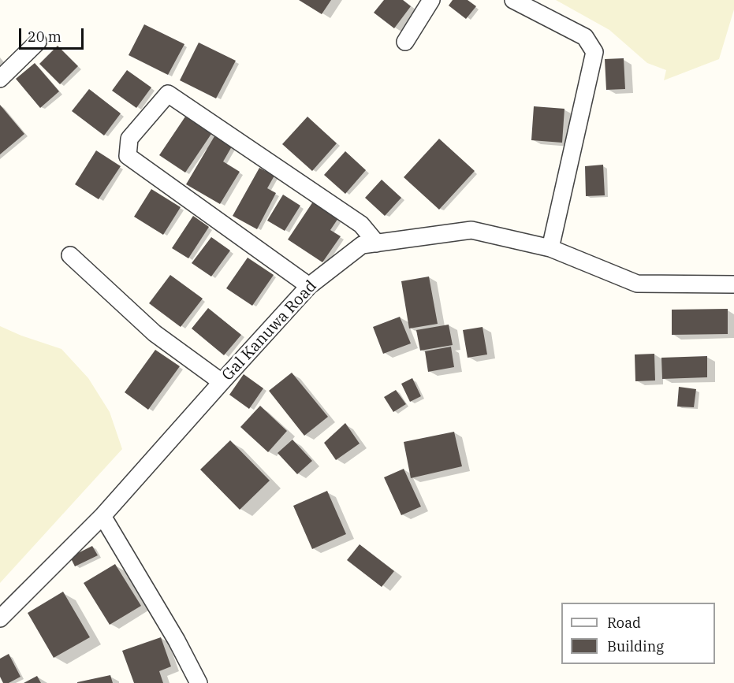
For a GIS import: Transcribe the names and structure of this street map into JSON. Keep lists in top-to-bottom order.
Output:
{
  "streets": {
    "street": ["Gal Kanuwa Road"]
  },
  "legend": ["Road", "Building"],
  "scale_bar": "20 m"
}
